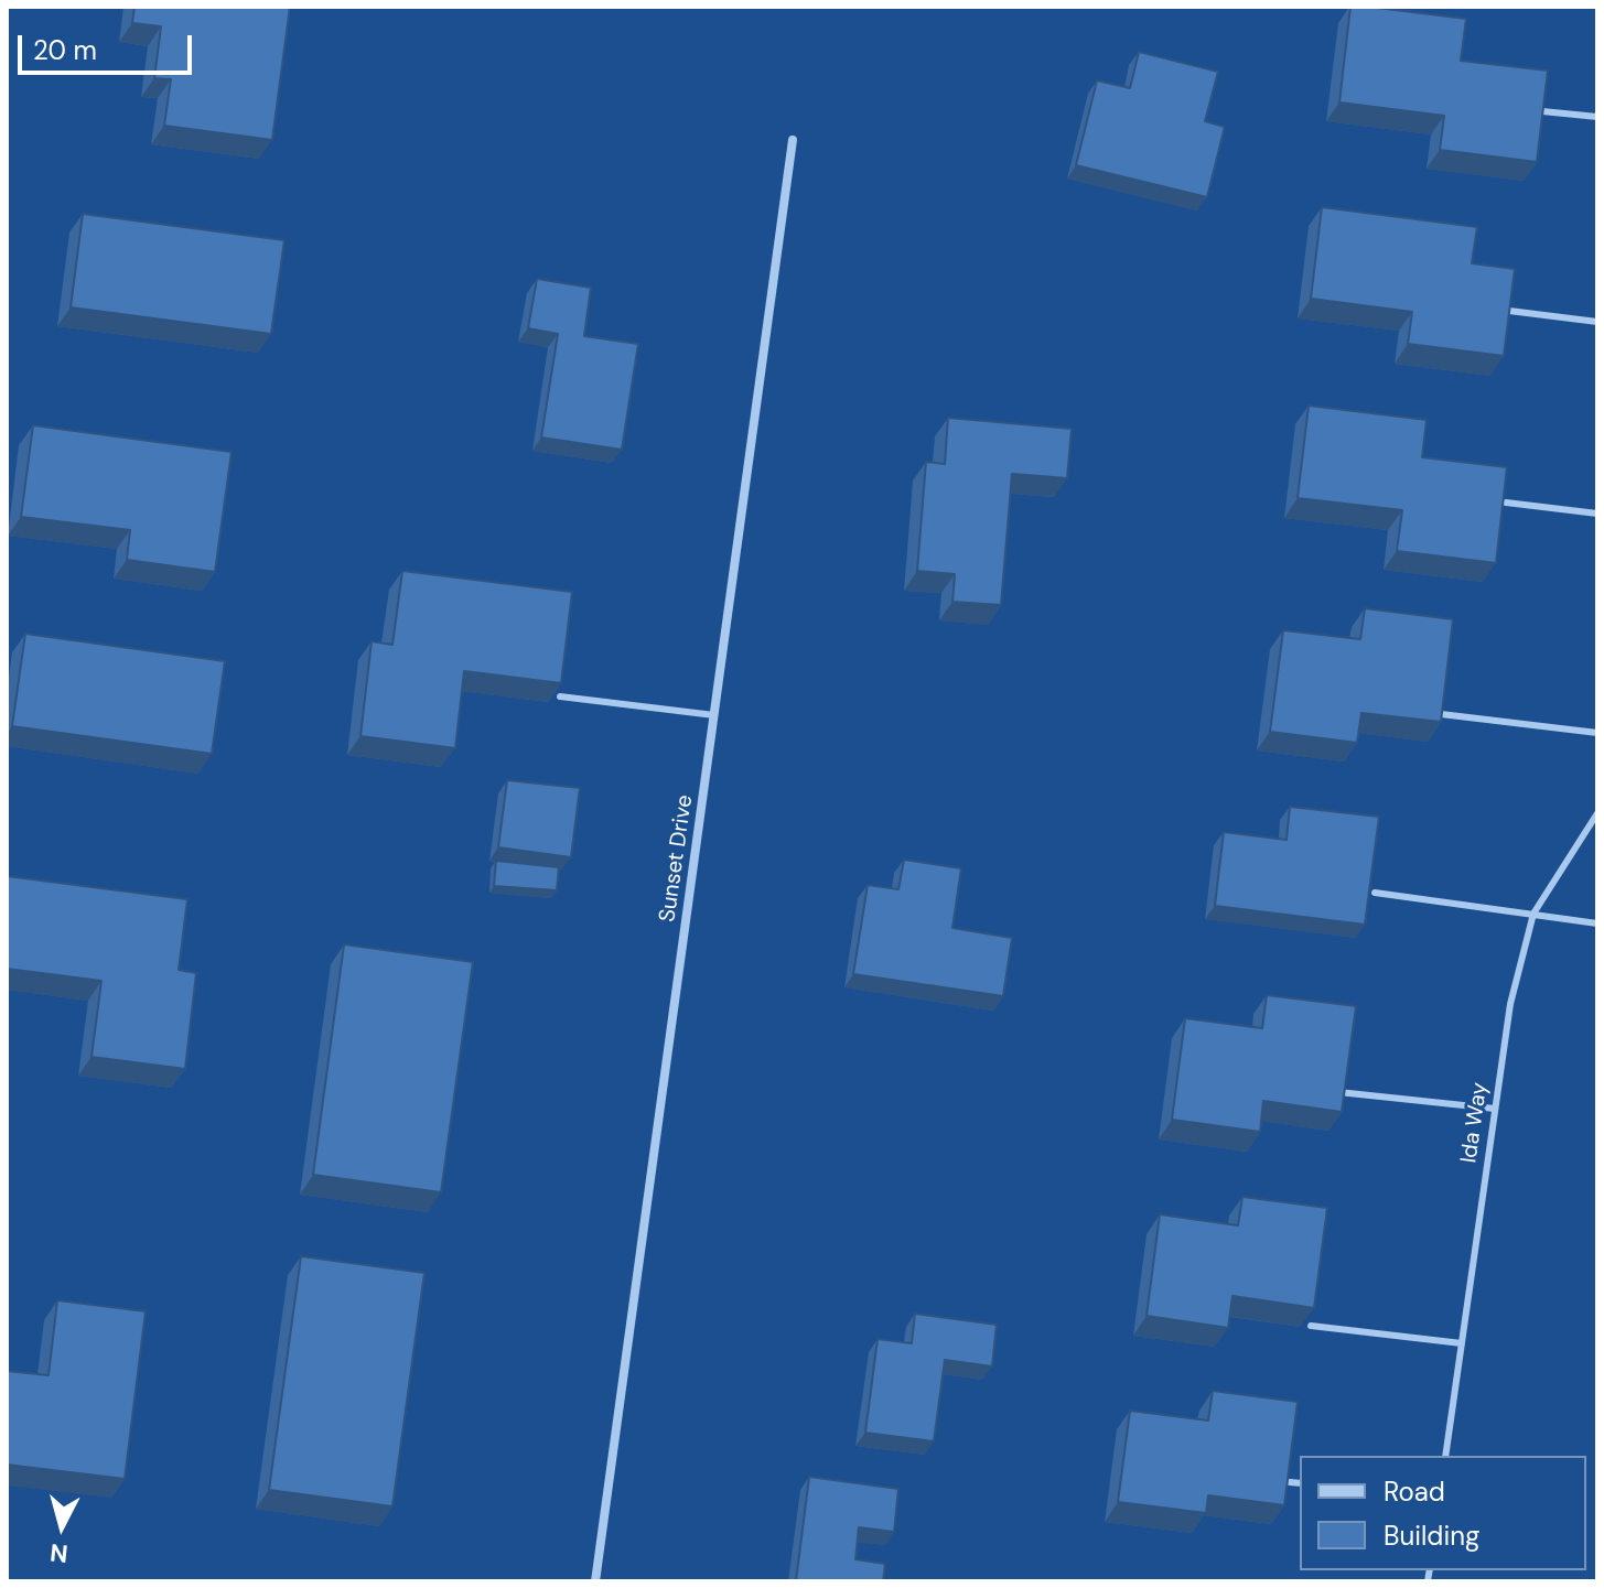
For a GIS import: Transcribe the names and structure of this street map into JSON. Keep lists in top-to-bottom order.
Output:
{
  "streets": {
    "street": ["Sunset Drive"],
    "lane": ["Ida Way"]
  },
  "legend": ["Road", "Building"],
  "scale_bar": "20 m",
  "north": "bottom"
}
